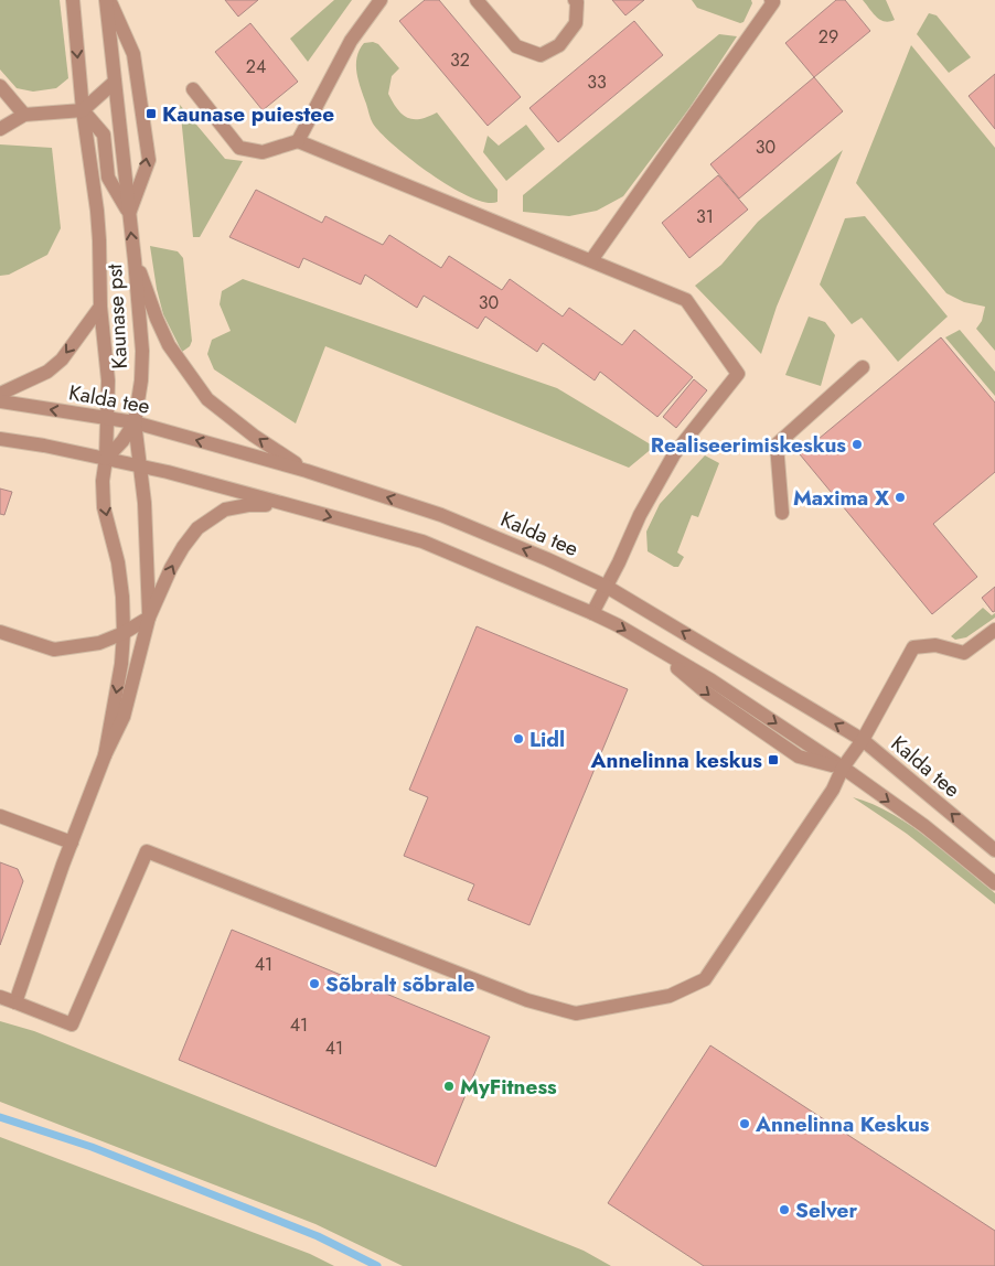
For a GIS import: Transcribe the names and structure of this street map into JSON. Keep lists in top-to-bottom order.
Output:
{
  "streets": {
    "street": ["Kaunase pst", "Kalda tee"]
  },
  "crossings": [
    ["Kaunase pst", "Kalda tee"]
  ],
  "places": {
    "transit": ["Kaunase puiestee", "Annelinna keskus"],
    "other": [
      "Realiseerimiskeskus",
      "Maxima X",
      "Lidl",
      "Sõbralt sõbrale",
      "MyFitness",
      "Annelinna Keskus",
      "Selver"
    ]
  },
  "house_numbers": [
    "29",
    "32",
    "24",
    "33",
    "30",
    "31",
    "30",
    "41",
    "41",
    "41"
  ]
}
